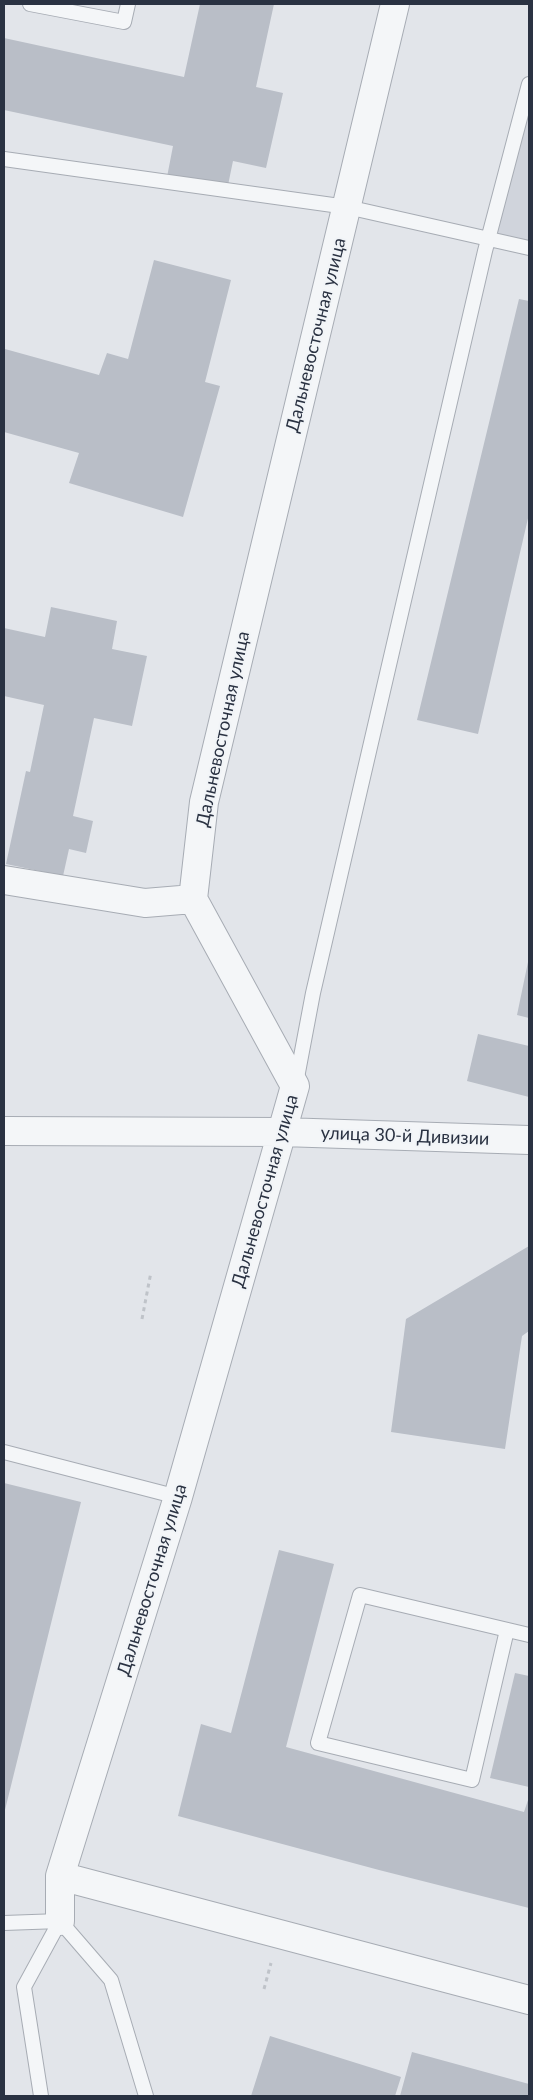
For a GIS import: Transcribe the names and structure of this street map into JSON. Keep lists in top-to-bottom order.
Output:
{
  "streets": {
    "street": ["Дальневосточная улица", "улица 30-й Дивизии"]
  },
  "crossings": [
    ["Дальневосточная улица", "улица 30-й Дивизии"]
  ]
}
